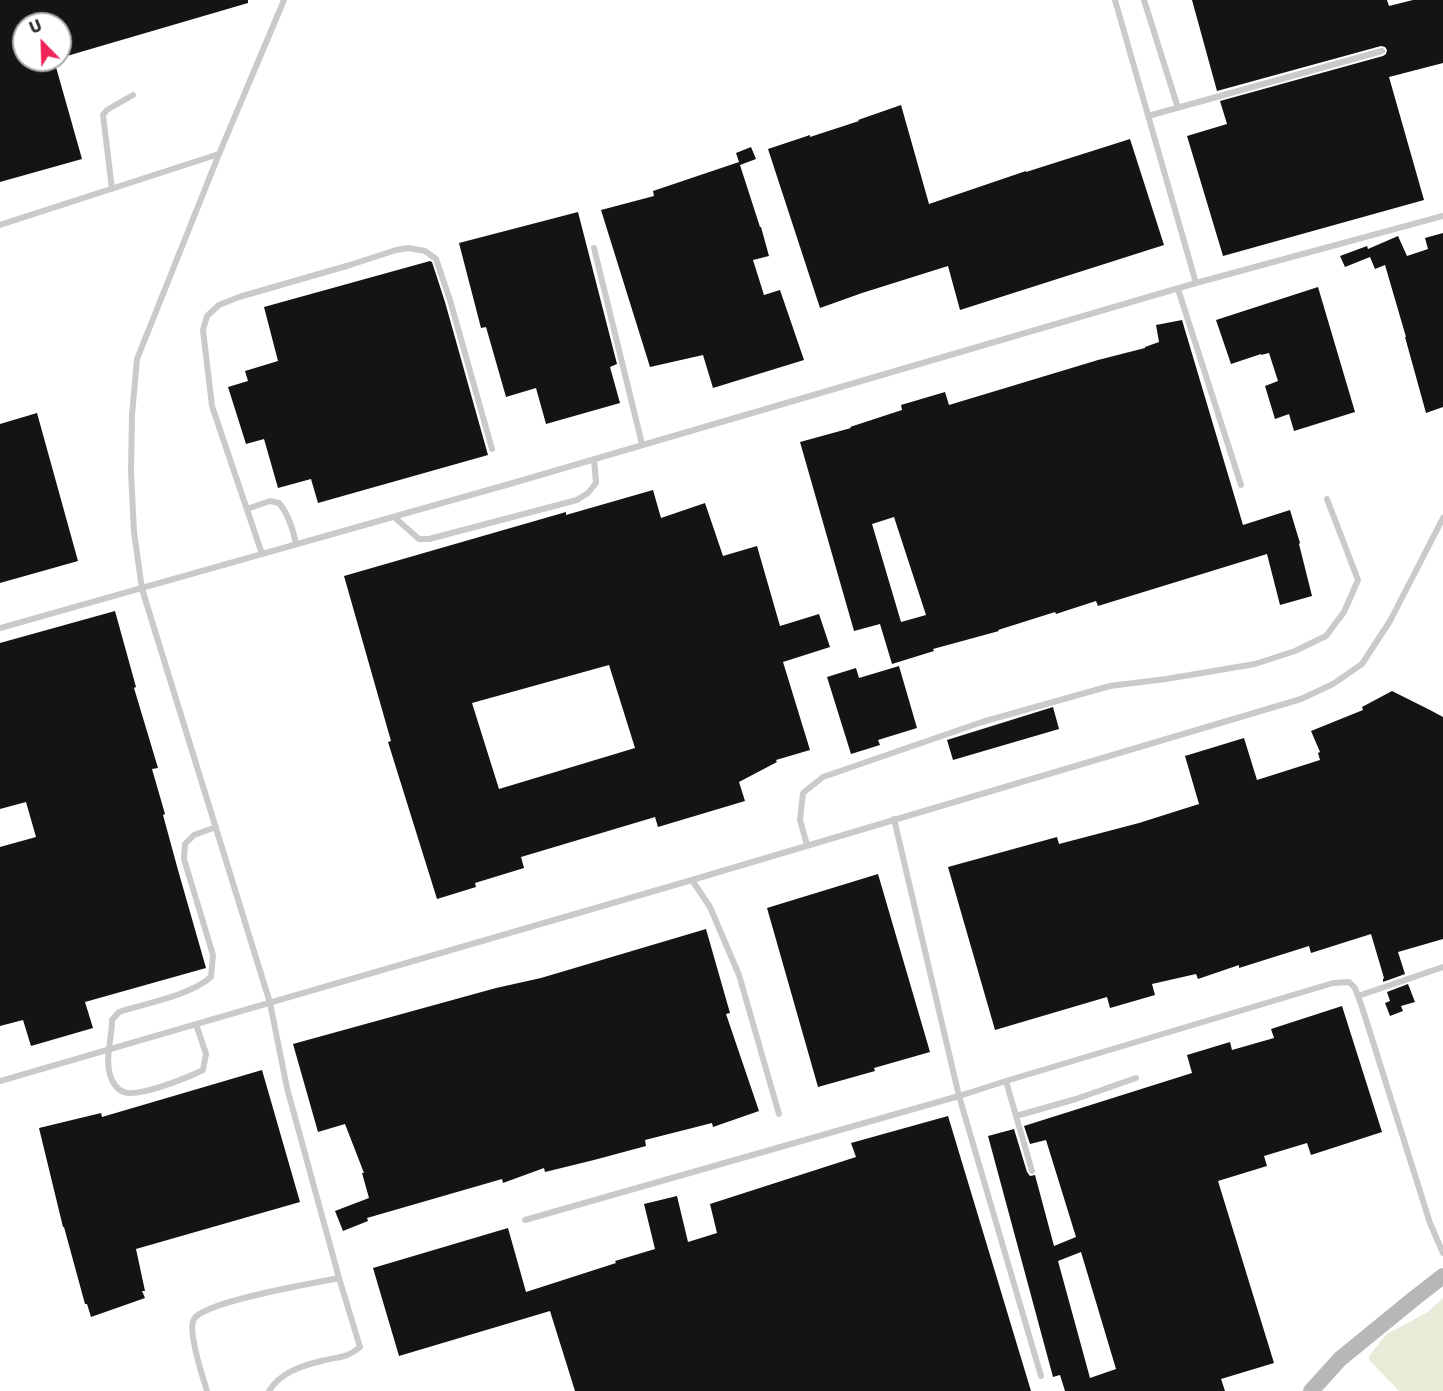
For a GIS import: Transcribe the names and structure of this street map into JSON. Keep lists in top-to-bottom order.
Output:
{
  "north": "top left"
}
